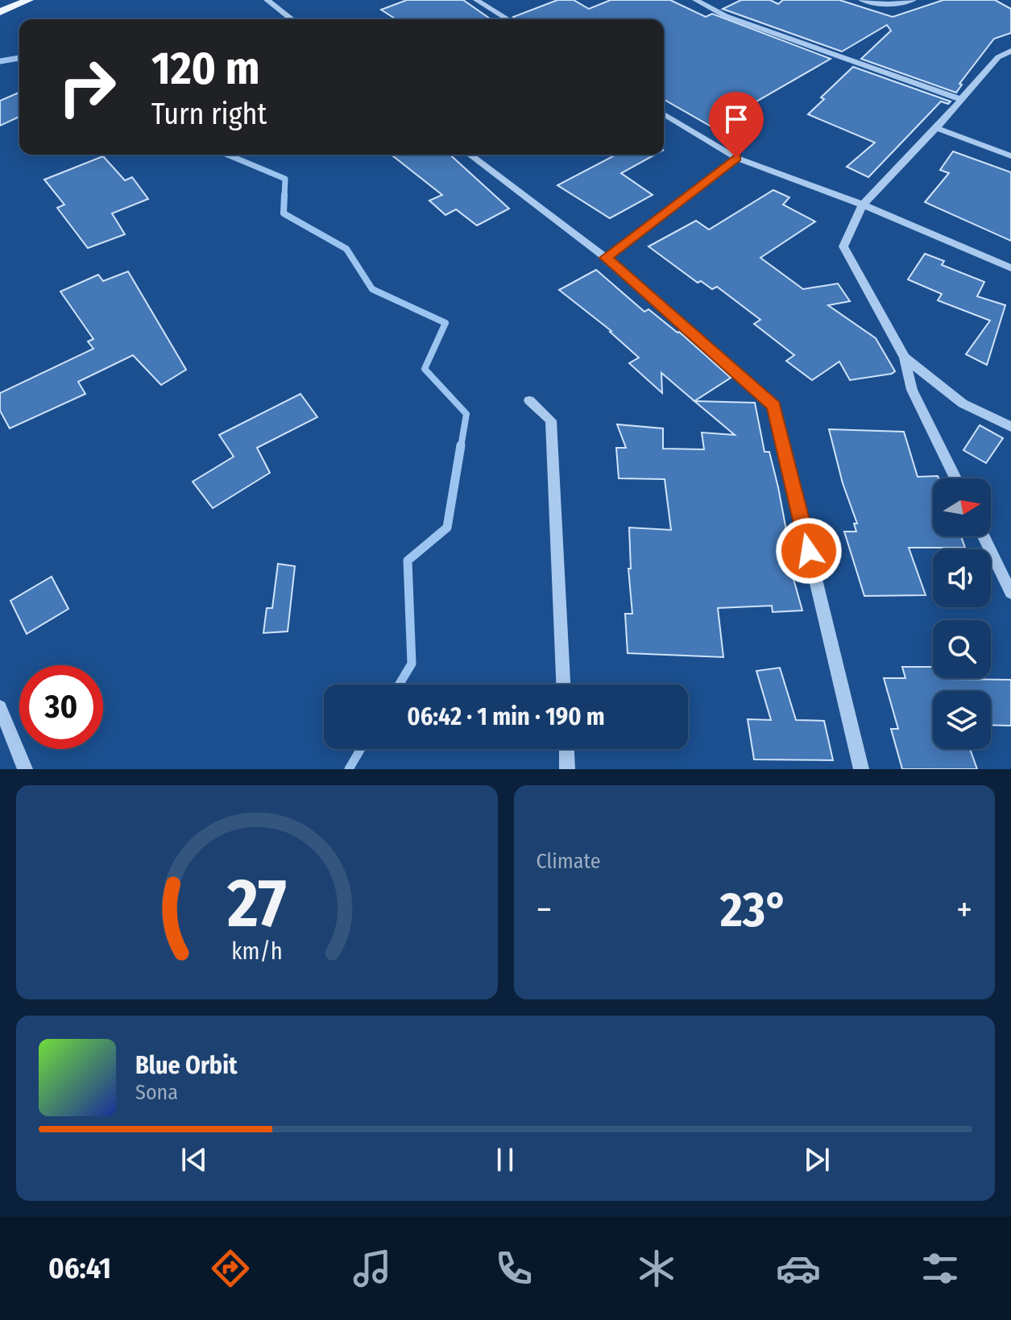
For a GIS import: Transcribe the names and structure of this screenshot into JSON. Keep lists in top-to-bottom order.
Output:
{
  "north": "right",
  "page": {
    "turn": ["120 m", "Turn right"],
    "limit": "30",
    "trip": "06:42 · 1 min · 190 m",
    "tile": "Climate",
    "heat": ["−", "23°", "+"],
    "song": ["Blue Orbit", "Sona"],
    "tabs": "06:41",
    "gauge": ["27", "km/h"]
  }
}
